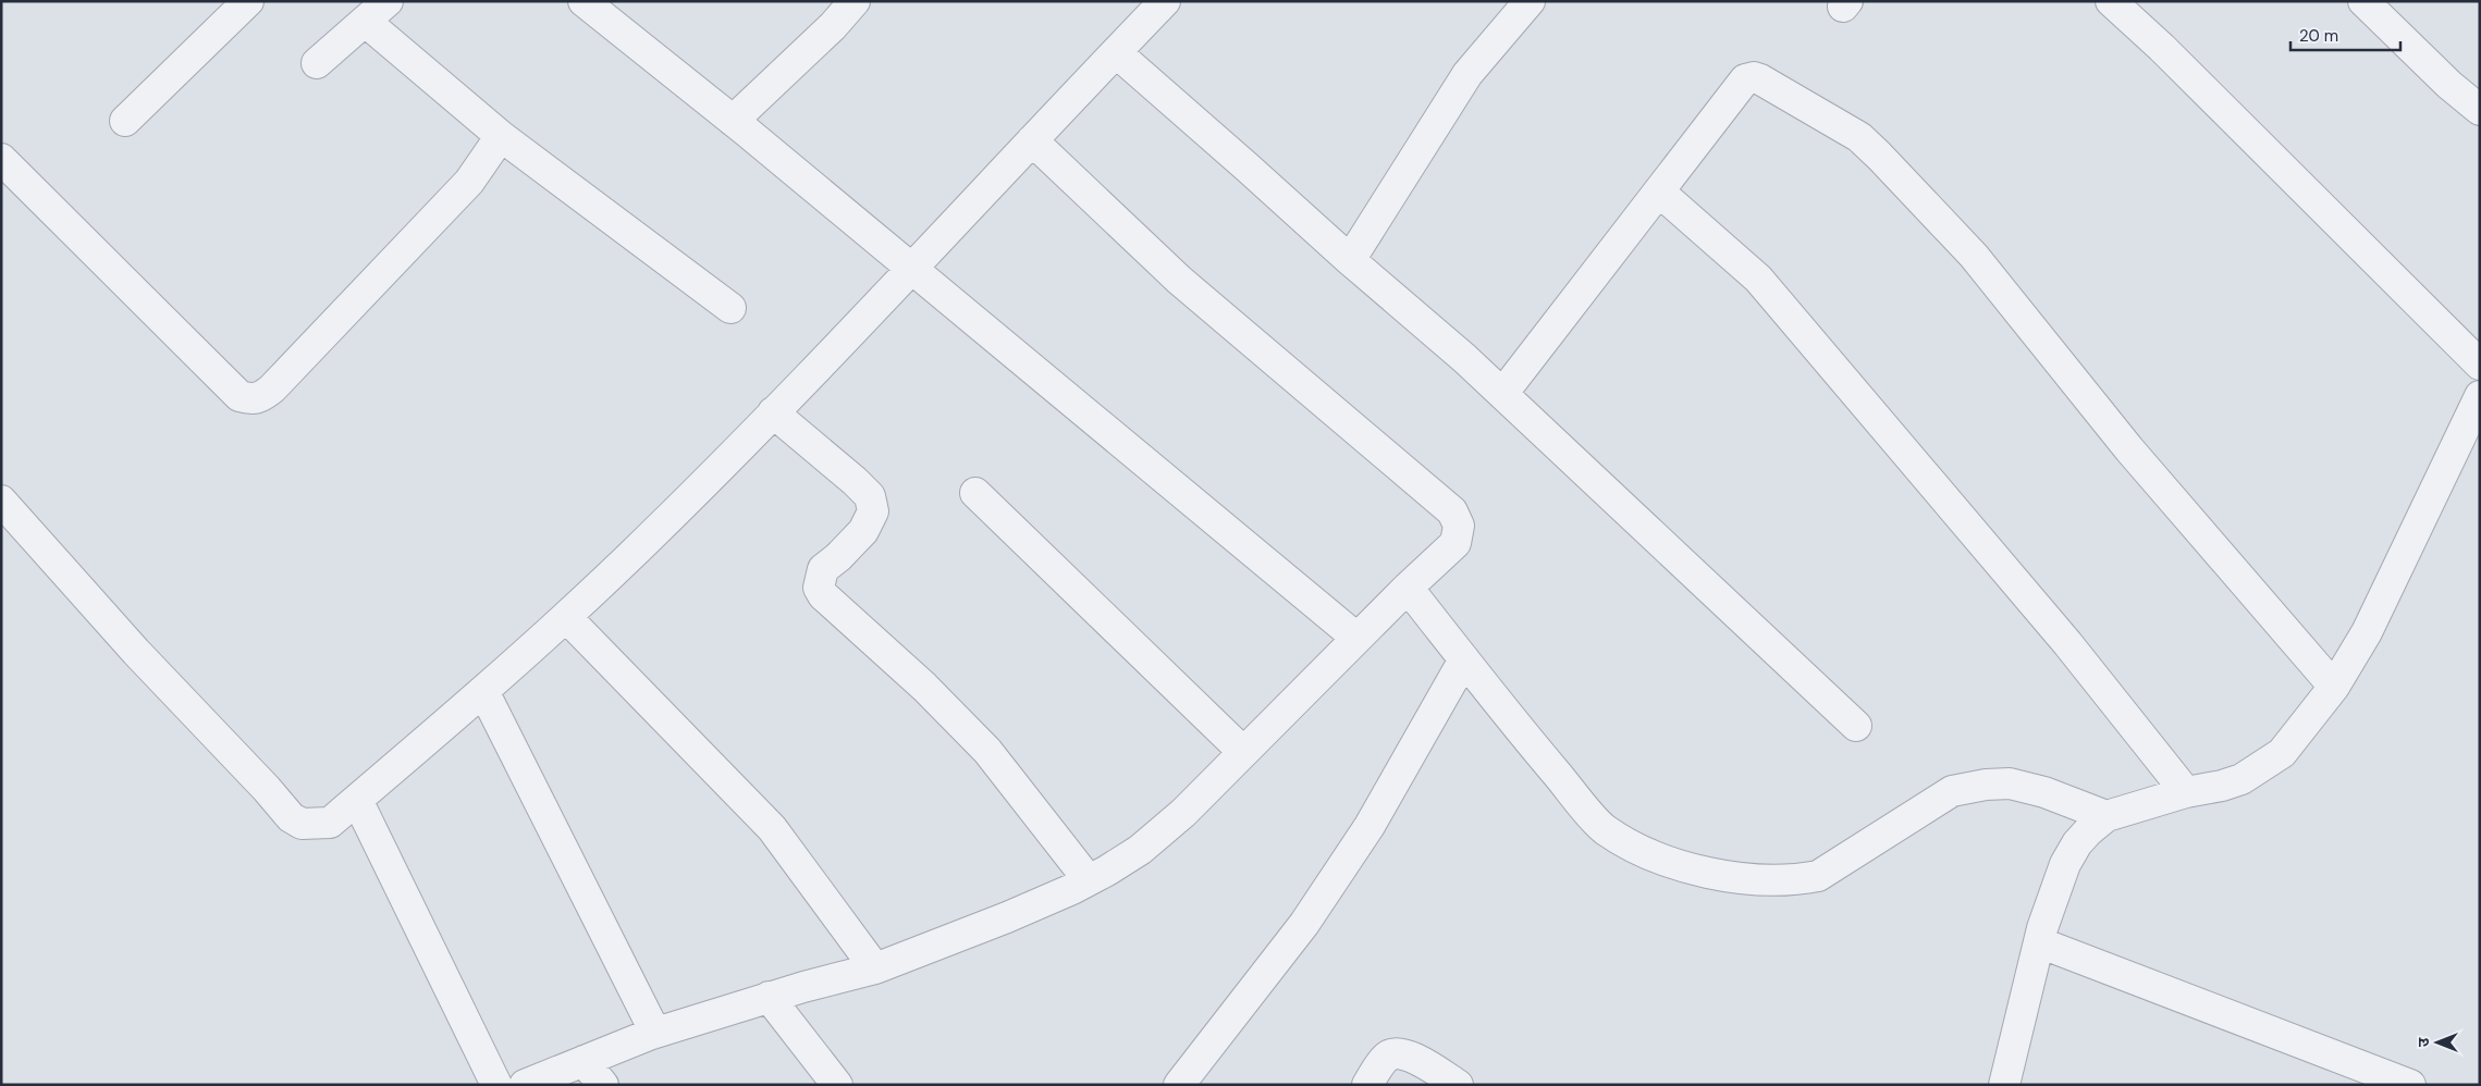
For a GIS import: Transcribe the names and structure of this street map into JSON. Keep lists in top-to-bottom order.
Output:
{
  "scale_bar": "20 m",
  "north": "left"
}
